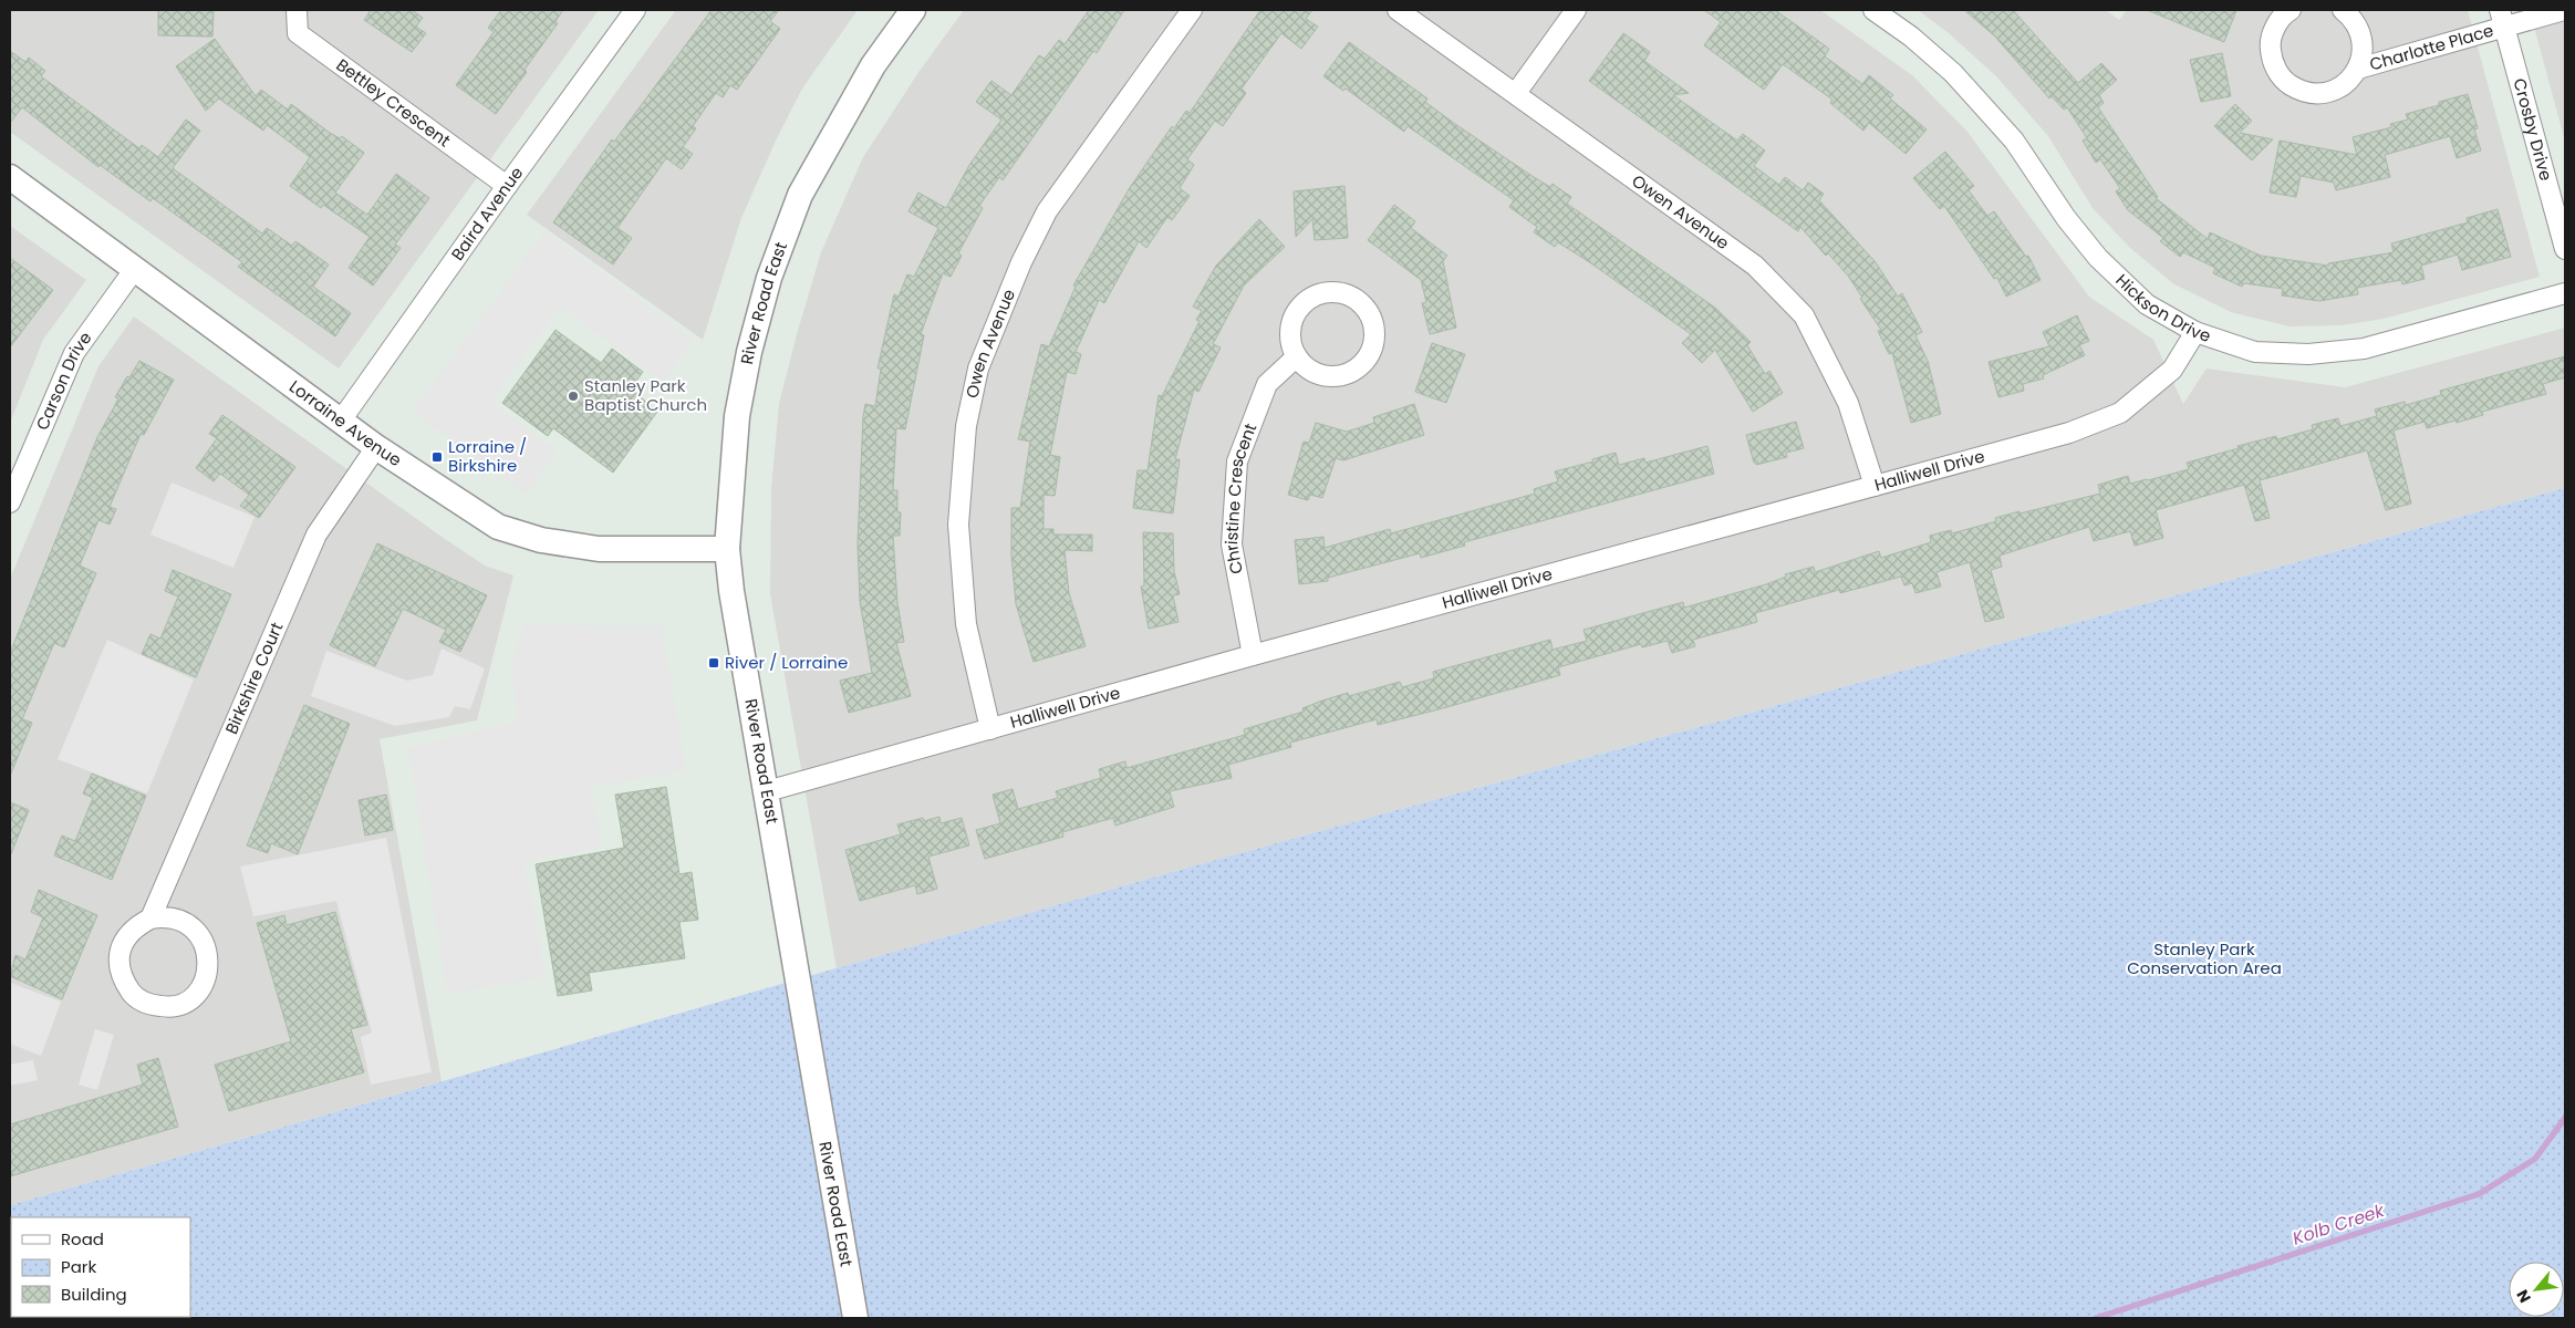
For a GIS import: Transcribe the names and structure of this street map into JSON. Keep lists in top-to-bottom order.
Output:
{
  "streets": {
    "street": [
      "Charlotte Place",
      "Bettley Crescent",
      "Crosby Drive",
      "Owen Avenue",
      "Baird Avenue",
      "River Road East",
      "Hickson Drive",
      "Carson Drive",
      "Lorraine Avenue",
      "Halliwell Drive",
      "Christine Crescent",
      "Birkshire Court"
    ]
  },
  "crossings": [
    ["Charlotte Place", "Crosby Drive"],
    ["Bettley Crescent", "Baird Avenue"],
    ["Owen Avenue", "Halliwell Drive"],
    ["Baird Avenue", "Lorraine Avenue"],
    ["River Road East", "Lorraine Avenue"],
    ["River Road East", "Halliwell Drive"],
    ["Hickson Drive", "Halliwell Drive"],
    ["Carson Drive", "Lorraine Avenue"],
    ["Lorraine Avenue", "Birkshire Court"],
    ["Halliwell Drive", "Christine Crescent"]
  ],
  "water": ["Kolb Creek"],
  "parks": ["Stanley Park Conservation Area"],
  "places": {
    "other": ["Stanley Park Baptist Church"],
    "transit": ["Lorraine / Birkshire", "River / Lorraine"]
  },
  "legend": ["Road", "Park", "Building"],
  "north": "bottom left"
}
